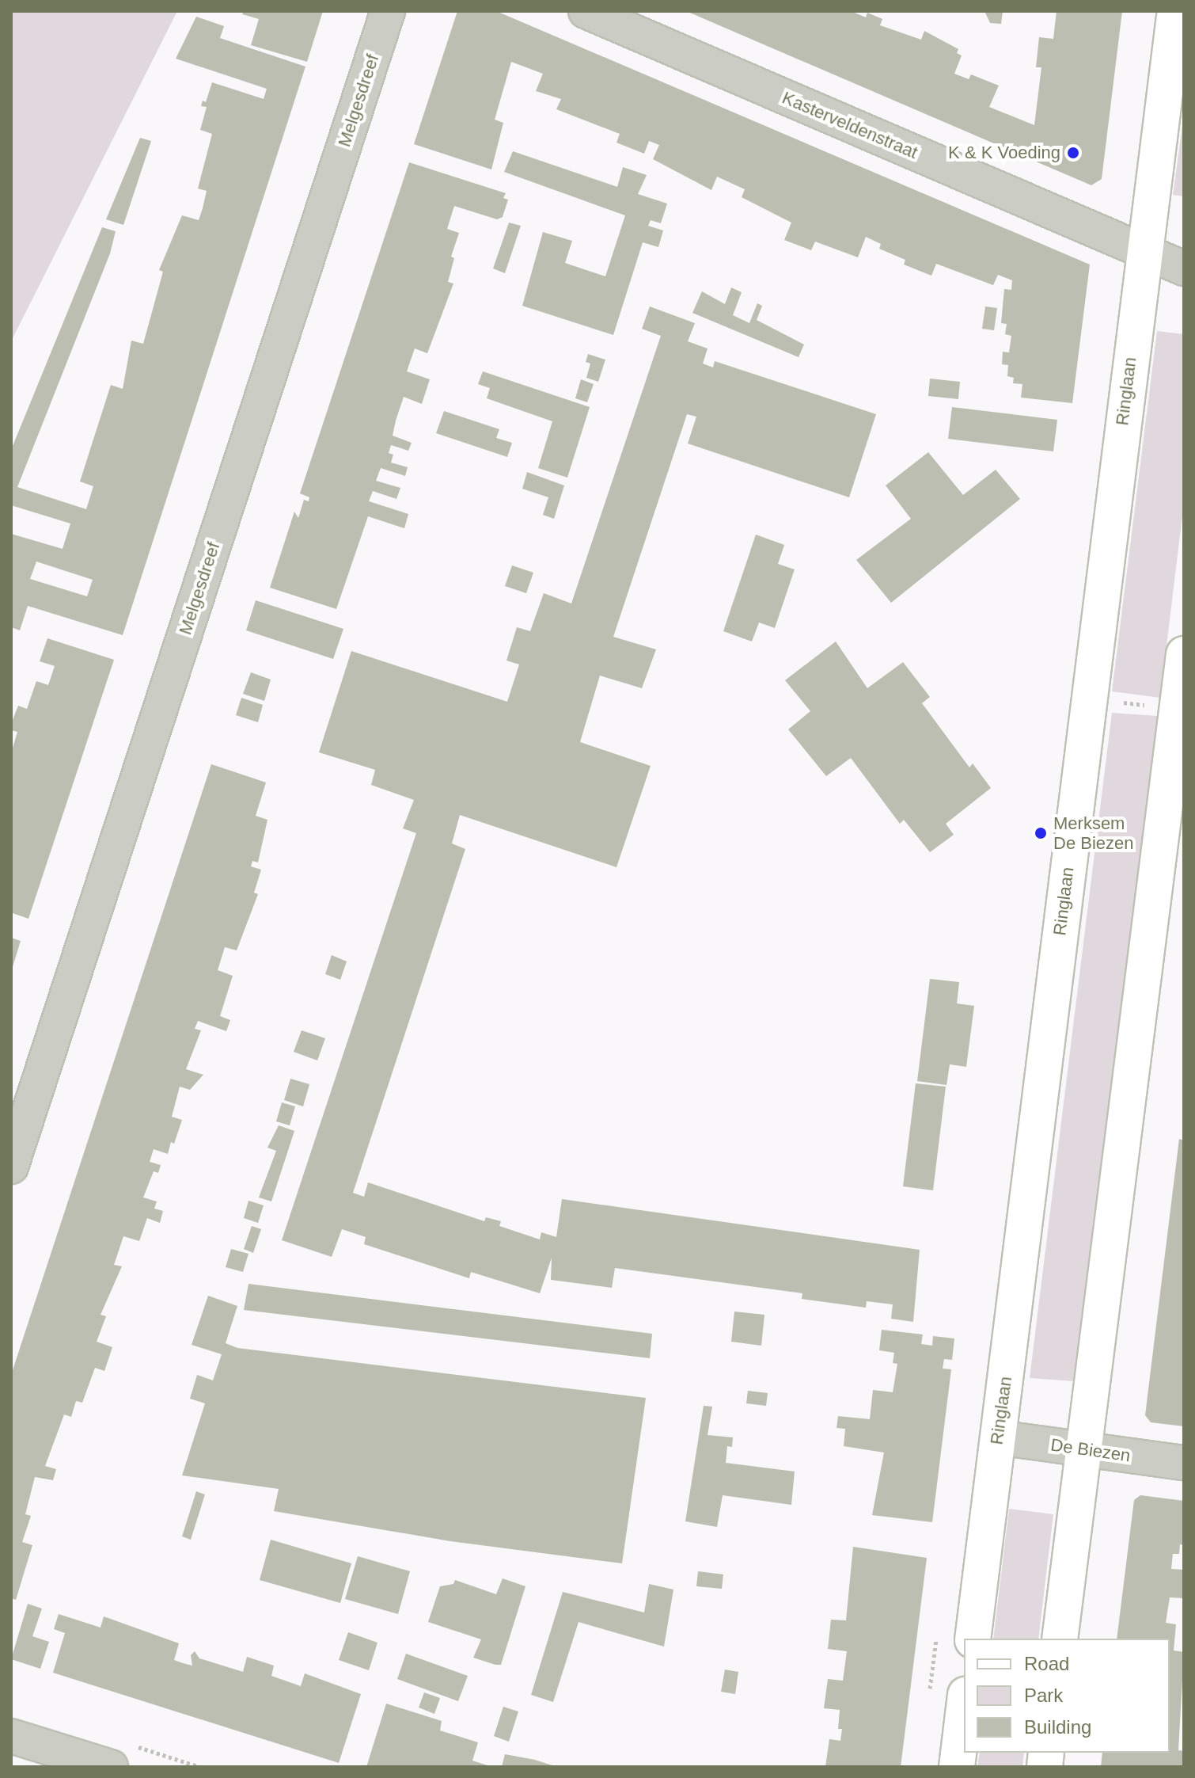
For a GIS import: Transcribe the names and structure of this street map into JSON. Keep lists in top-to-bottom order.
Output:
{
  "streets": {
    "street": [
      "Melgesdreef",
      "Kasterveldenstraat",
      "Ringlaan",
      "De Biezen"
    ]
  },
  "crossings": [
    ["Kasterveldenstraat", "Ringlaan"],
    ["Ringlaan", "De Biezen"]
  ],
  "places": ["K & K Voeding", "Merksem De Biezen"],
  "legend": ["Road", "Park", "Building"]
}
